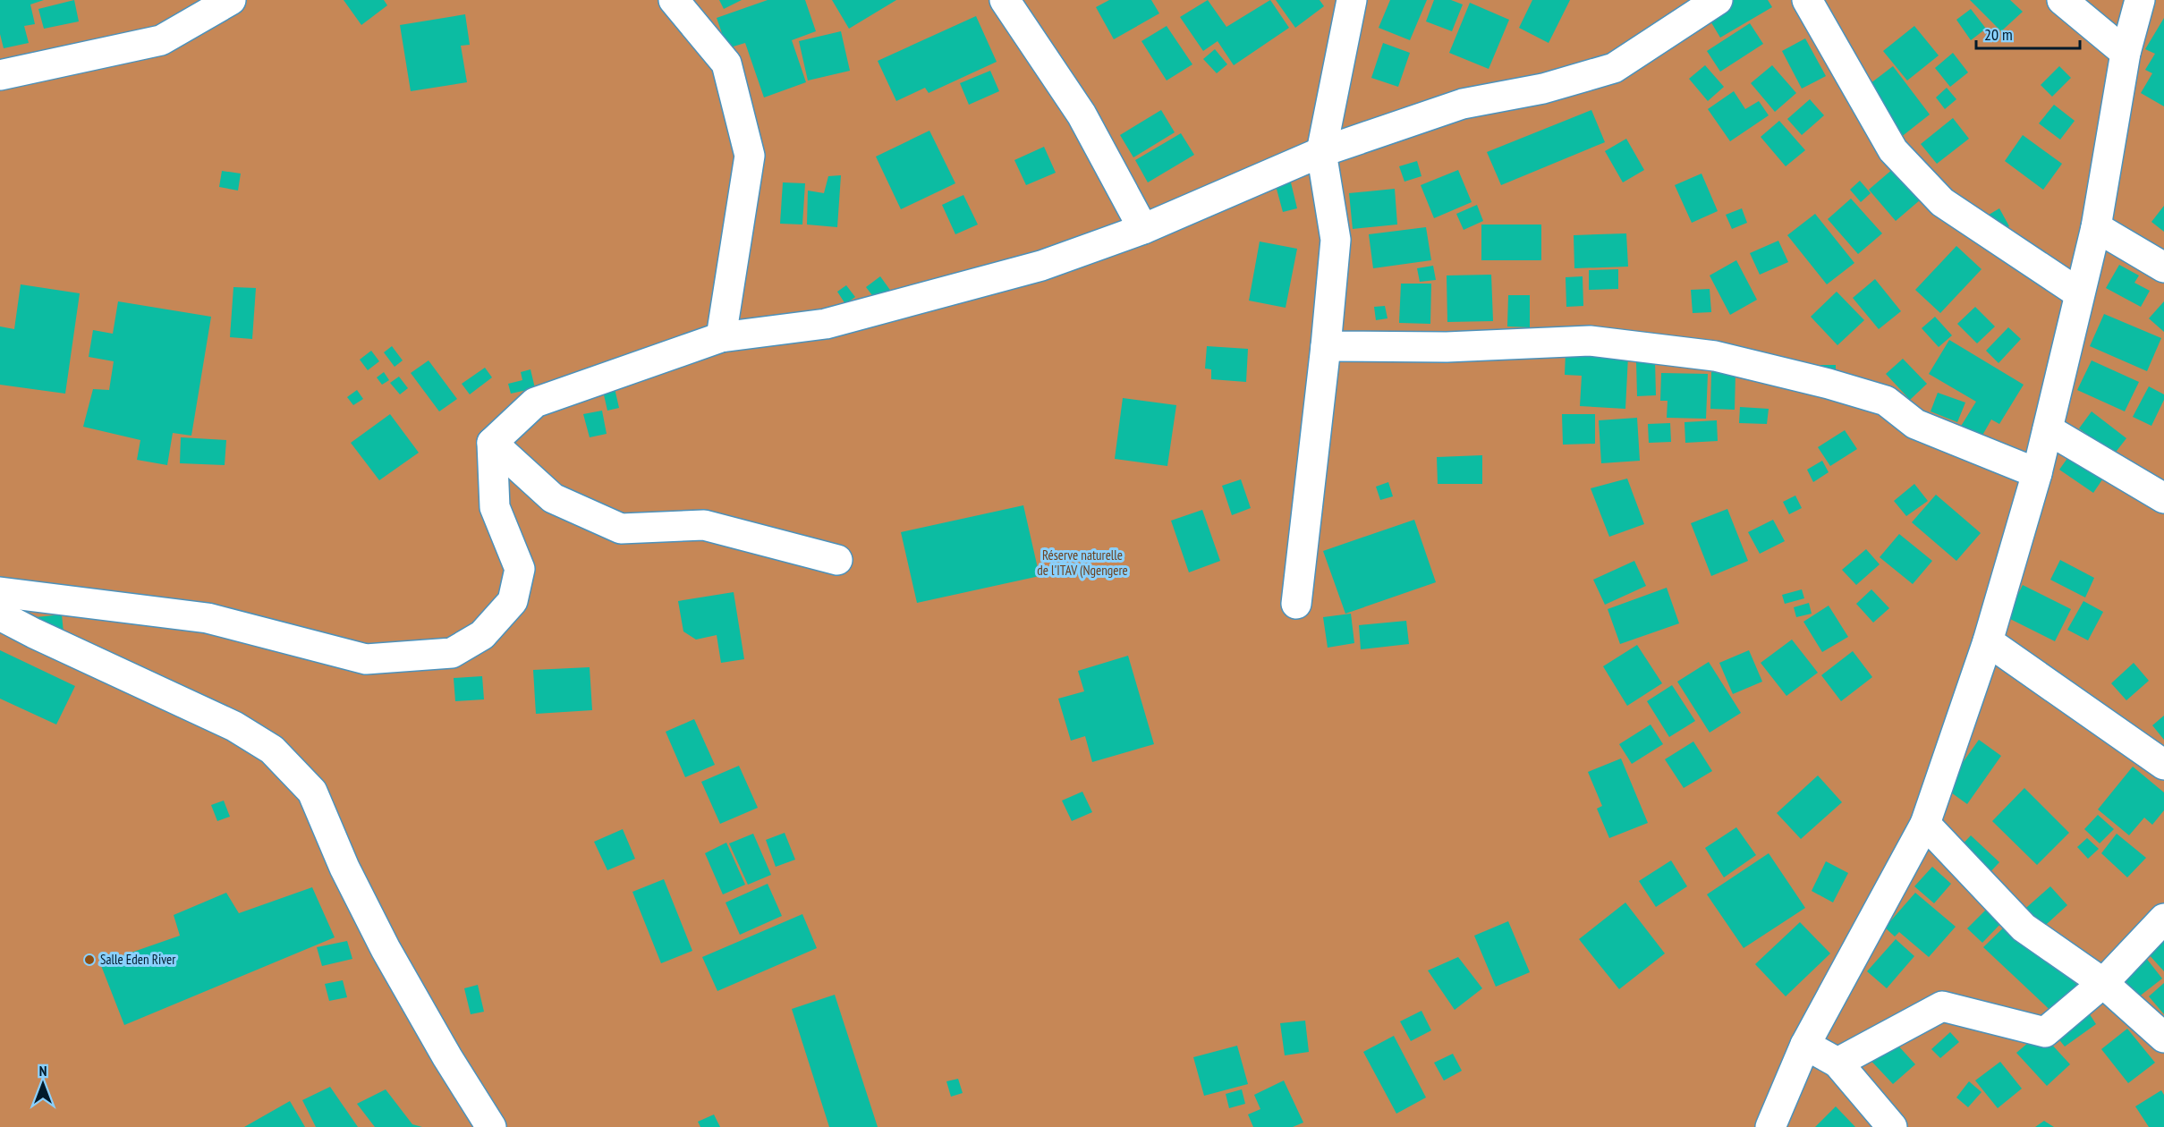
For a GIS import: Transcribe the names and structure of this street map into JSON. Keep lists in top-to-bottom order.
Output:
{
  "parks": ["Réserve naturelle de l'ITAV (Ngengere"],
  "places": ["Salle Eden River"],
  "scale_bar": "20 m",
  "north": "top"
}
